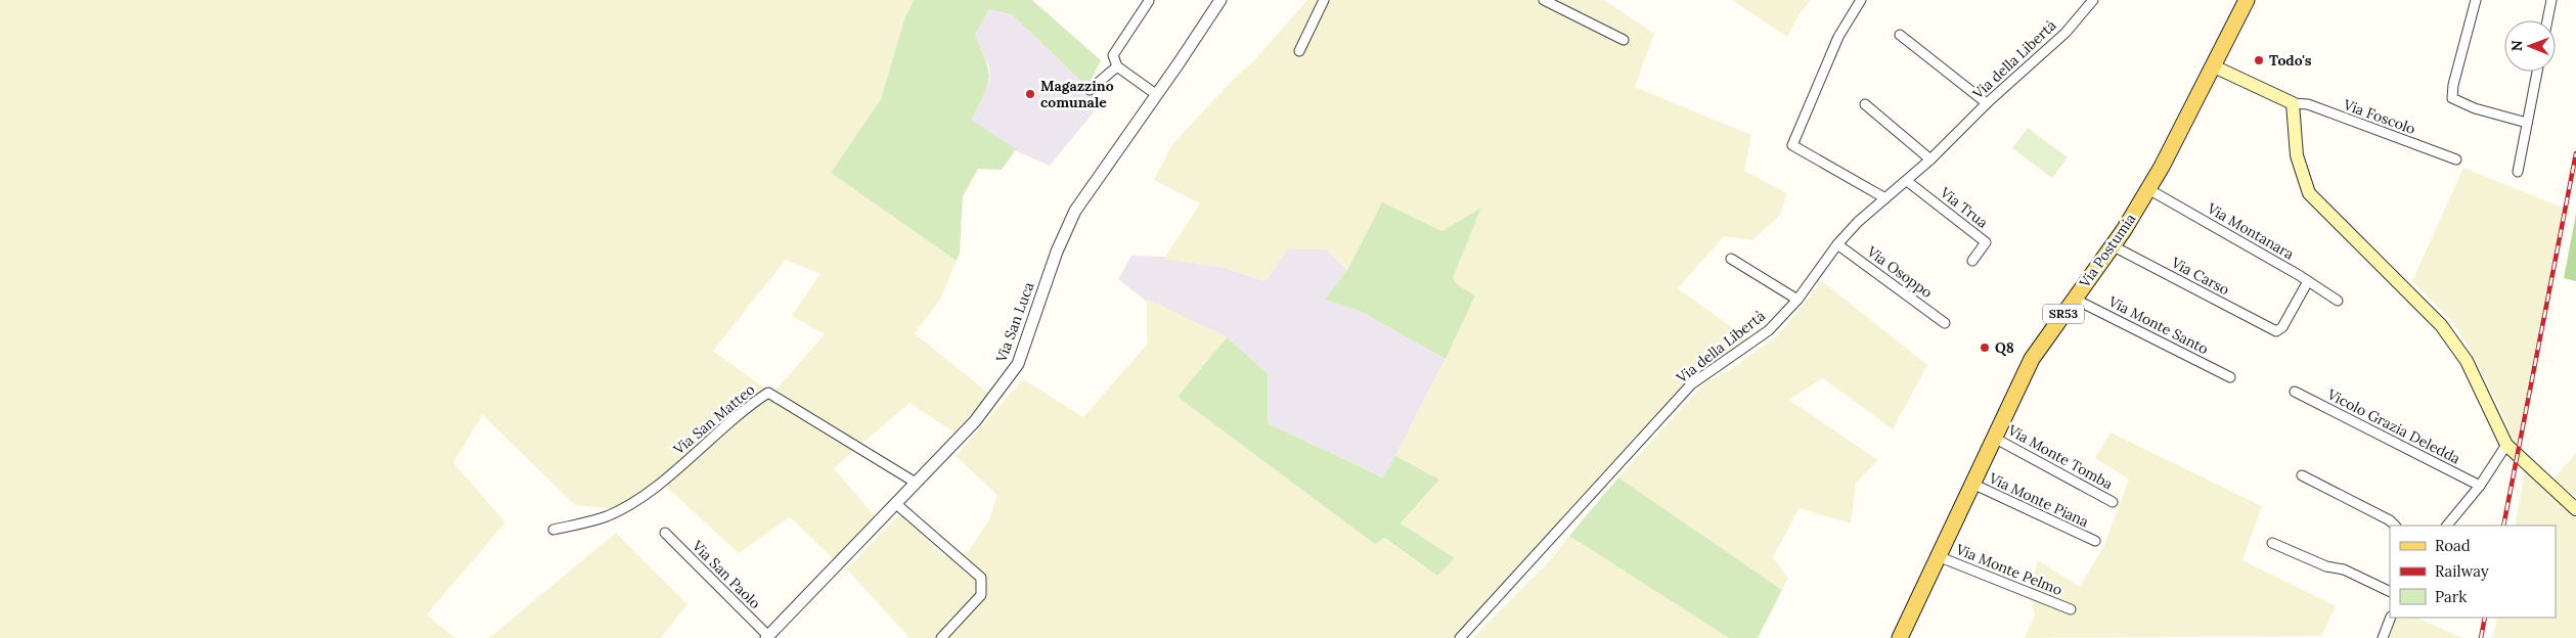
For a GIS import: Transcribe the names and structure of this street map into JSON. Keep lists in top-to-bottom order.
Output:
{
  "streets": {
    "main road": ["Via Postumia", "SR53"],
    "street": [
      "Via della Libertà",
      "Via Foscolo",
      "Via Trua",
      "Via Montanara",
      "Via Osoppo",
      "Via Carso",
      "Via San Luca",
      "Via Monte Santo",
      "Via San Matteo",
      "Vicolo Grazia Deledda",
      "Via Monte Tomba",
      "Via Monte Piana",
      "Via Monte Pelmo",
      "Via San Paolo"
    ]
  },
  "crossings": [
    ["Via della Libertà", "Via Trua"],
    ["Via della Libertà", "Via Osoppo"],
    ["Via Montanara", "Via Postumia"],
    ["Via Montanara", "Via Carso"],
    ["Via Postumia", "Via Carso"],
    ["Via Postumia", "Via Monte Santo"],
    ["Via Postumia", "Via Monte Tomba"],
    ["Via Postumia", "Via Monte Piana"],
    ["Via Postumia", "Via Monte Pelmo"],
    ["Via San Luca", "Via San Matteo"],
    ["Via San Luca", "Via San Paolo"]
  ],
  "places": ["Todo's", "Magazzino comunale", "Q8"],
  "legend": ["Road", "Railway", "Park"],
  "north": "left"
}
